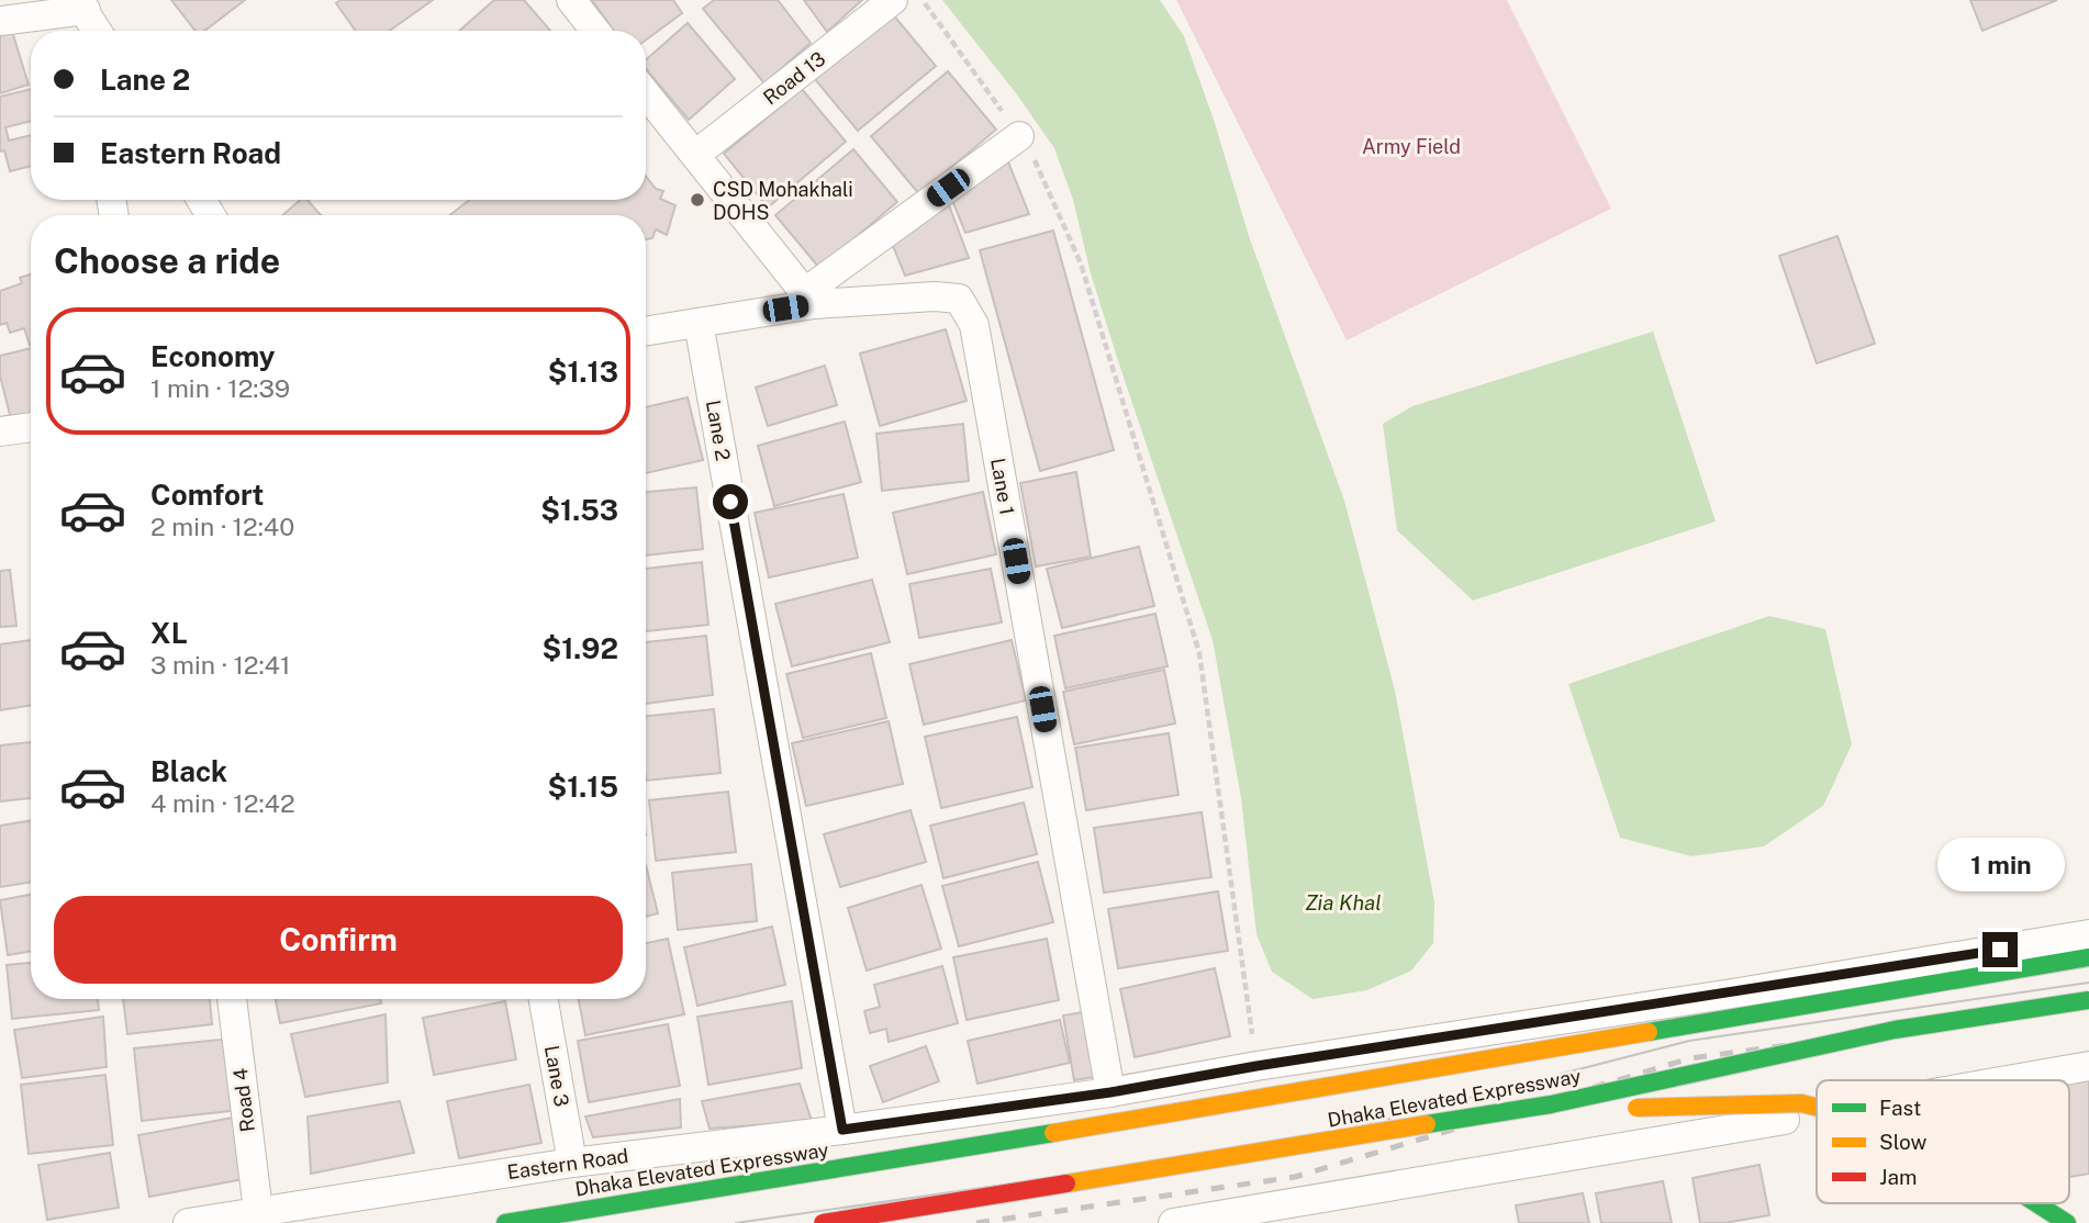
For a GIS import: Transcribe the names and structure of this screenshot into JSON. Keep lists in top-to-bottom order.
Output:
{
  "streets": {
    "highway": ["Dhaka Elevated Expressway"],
    "street": [
      "Road 13",
      "Lane 2",
      "Lane 1",
      "Lane 3",
      "Road 4",
      "Eastern Road"
    ]
  },
  "crossings": [
    ["Lane 2", "Eastern Road"],
    ["Lane 1", "Eastern Road"],
    ["Lane 3", "Eastern Road"],
    ["Road 4", "Eastern Road"]
  ],
  "water": ["Zia Khal"],
  "parks": ["Army Field"],
  "places": ["CSD Mohakhali DOHS"],
  "legend": ["Fast", "Slow", "Jam"],
  "page": {
    "banner": ["Lane 2", "Eastern Road"],
    "heading": "Choose a ride",
    "list": [
      {
        "name": "Economy",
        "note": "1 min · 12:39",
        "value": "$1.13"
      },
      {
        "name": "Comfort",
        "note": "2 min · 12:40",
        "value": "$1.53"
      },
      {
        "name": "XL",
        "note": "3 min · 12:41",
        "value": "$1.92"
      },
      {
        "name": "Black",
        "note": "4 min · 12:42",
        "value": "$1.15"
      }
    ],
    "bubble": "1 min",
    "buttons": "Confirm"
  }
}
